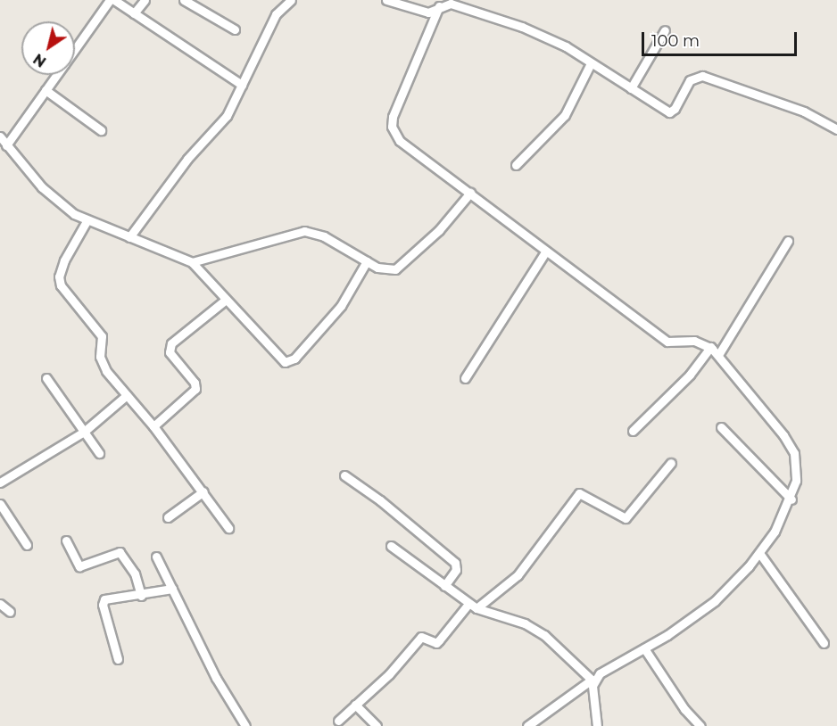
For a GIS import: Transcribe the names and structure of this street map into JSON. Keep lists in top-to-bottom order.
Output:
{
  "scale_bar": "100 m",
  "north": "bottom left"
}
